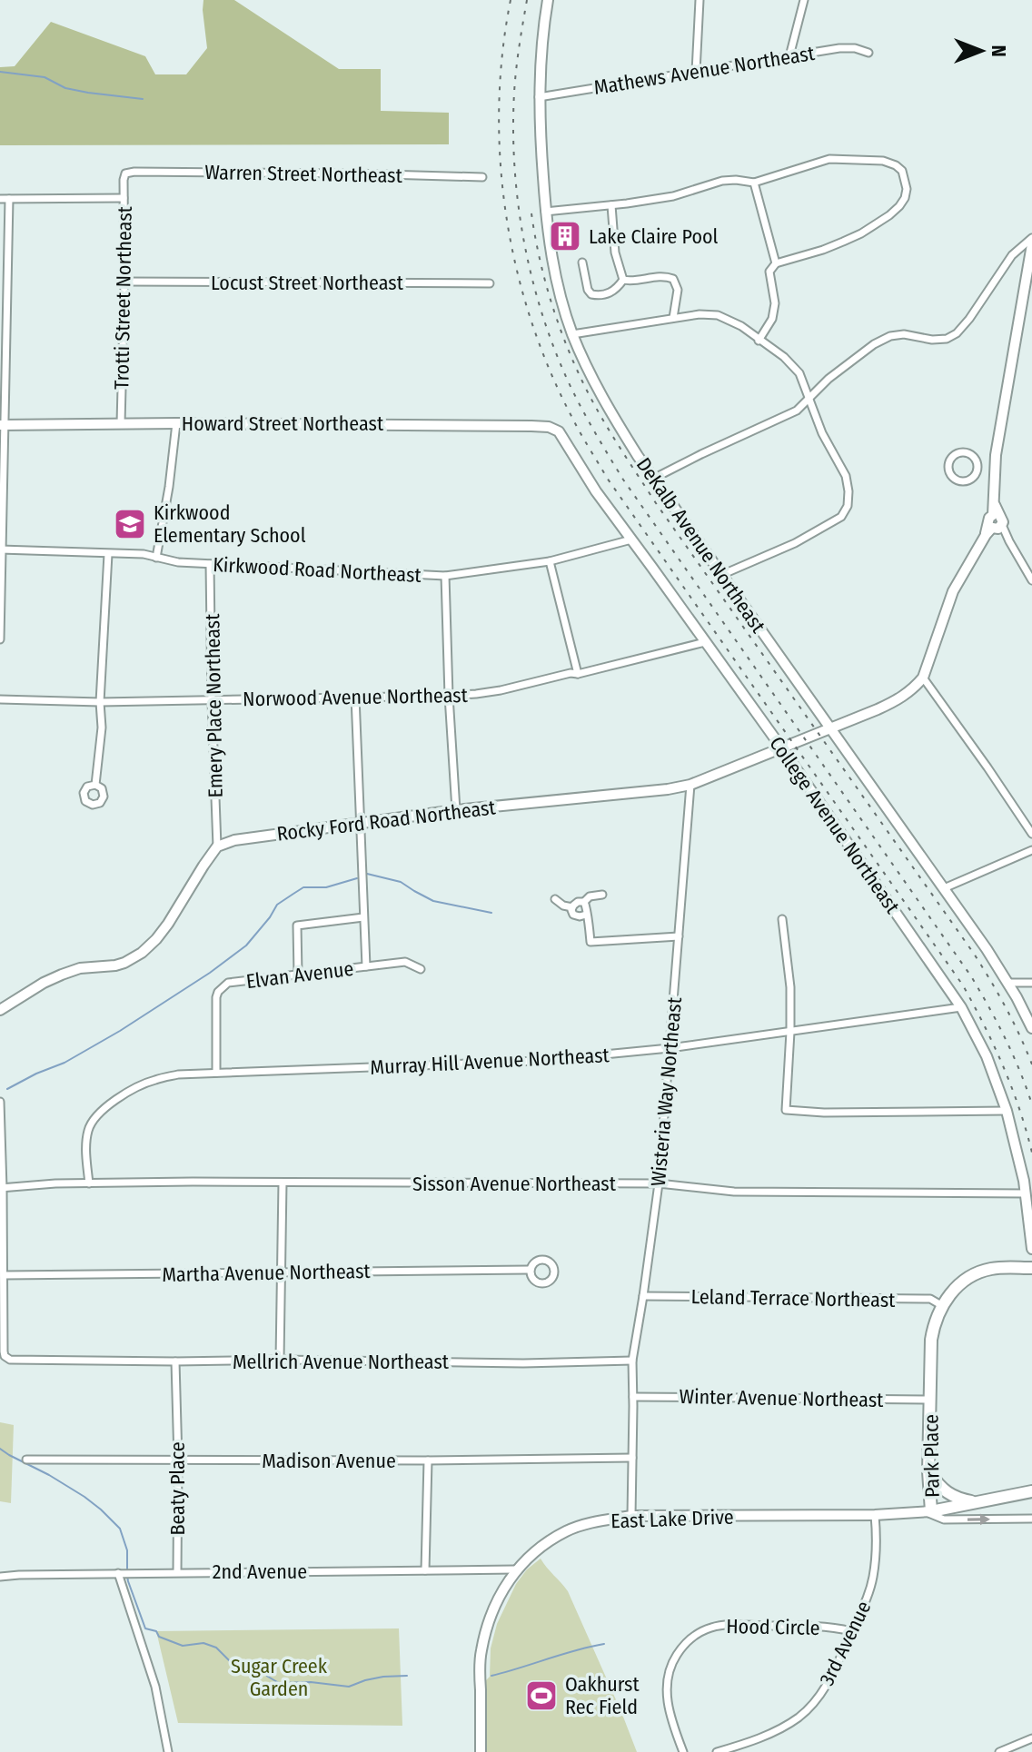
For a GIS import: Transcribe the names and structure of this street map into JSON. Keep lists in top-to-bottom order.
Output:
{
  "streets": {
    "main road": ["Park Place", "East Lake Drive"],
    "street": [
      "Mathews Avenue Northeast",
      "Warren Street Northeast",
      "Locust Street Northeast",
      "Trotti Street Northeast",
      "Howard Street Northeast",
      "DeKalb Avenue Northeast",
      "Kirkwood Road Northeast",
      "Norwood Avenue Northeast",
      "Emery Place Northeast",
      "Rocky Ford Road Northeast",
      "College Avenue Northeast",
      "Elvan Avenue",
      "Murray Hill Avenue Northeast",
      "Wisteria Way Northeast",
      "Sisson Avenue Northeast",
      "Martha Avenue Northeast",
      "Leland Terrace Northeast",
      "Mellrich Avenue Northeast",
      "Winter Avenue Northeast",
      "Madison Avenue",
      "Beaty Place",
      "2nd Avenue",
      "Hood Circle",
      "3rd Avenue"
    ]
  },
  "crossings": [
    ["Mathews Avenue Northeast", "DeKalb Avenue Northeast"],
    ["Warren Street Northeast", "Trotti Street Northeast"],
    ["Locust Street Northeast", "Trotti Street Northeast"],
    ["Trotti Street Northeast", "Howard Street Northeast"],
    ["Howard Street Northeast", "College Avenue Northeast"],
    ["DeKalb Avenue Northeast", "Rocky Ford Road Northeast"],
    ["Kirkwood Road Northeast", "Emery Place Northeast"],
    ["Kirkwood Road Northeast", "College Avenue Northeast"],
    ["Norwood Avenue Northeast", "Emery Place Northeast"],
    ["Norwood Avenue Northeast", "College Avenue Northeast"],
    ["Emery Place Northeast", "Rocky Ford Road Northeast"],
    ["Rocky Ford Road Northeast", "College Avenue Northeast"],
    ["Rocky Ford Road Northeast", "Wisteria Way Northeast"],
    ["College Avenue Northeast", "Murray Hill Avenue Northeast"],
    ["College Avenue Northeast", "Sisson Avenue Northeast"],
    ["Elvan Avenue", "Murray Hill Avenue Northeast"],
    ["Murray Hill Avenue Northeast", "Wisteria Way Northeast"],
    ["Murray Hill Avenue Northeast", "Sisson Avenue Northeast"],
    ["Wisteria Way Northeast", "Sisson Avenue Northeast"],
    ["Wisteria Way Northeast", "Leland Terrace Northeast"],
    ["Wisteria Way Northeast", "Mellrich Avenue Northeast"],
    ["Wisteria Way Northeast", "Winter Avenue Northeast"],
    ["Wisteria Way Northeast", "Madison Avenue"],
    ["Wisteria Way Northeast", "East Lake Drive"],
    ["Martha Avenue Northeast", "Mellrich Avenue Northeast"],
    ["Leland Terrace Northeast", "Park Place"],
    ["Mellrich Avenue Northeast", "Beaty Place"],
    ["Winter Avenue Northeast", "Park Place"],
    ["Park Place", "East Lake Drive"],
    ["Madison Avenue", "Beaty Place"],
    ["Beaty Place", "2nd Avenue"],
    ["East Lake Drive", "2nd Avenue"],
    ["East Lake Drive", "3rd Avenue"],
    ["Hood Circle", "3rd Avenue"]
  ],
  "parks": ["Sugar Creek Garden"],
  "places": {
    "building": ["Lake Claire Pool"],
    "school or university": ["Kirkwood Elementary School"],
    "sports": ["Oakhurst Rec Field"]
  },
  "north": "right"
}
